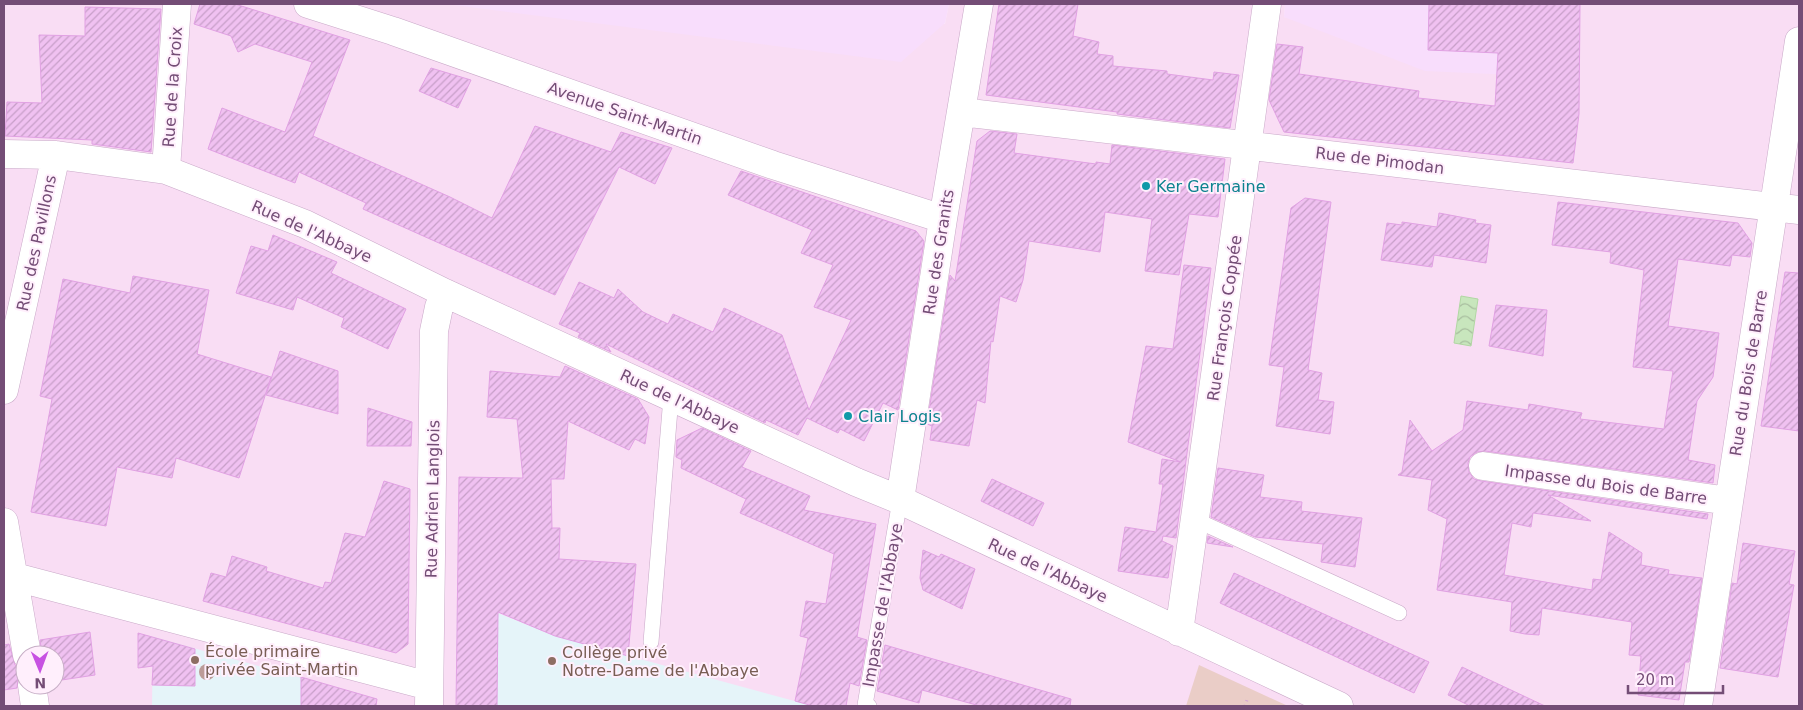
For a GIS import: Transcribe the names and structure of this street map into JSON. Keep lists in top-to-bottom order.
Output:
{
  "streets": {
    "street": [
      "Rue de la Croix",
      "Avenue Saint-Martin",
      "Rue de Pimodan",
      "Rue de l'Abbaye",
      "Rue des Pavillons",
      "Rue des Granits",
      "Rue François Coppée",
      "Rue du Bois de Barre",
      "Impasse du Bois de Barre",
      "Rue Adrien Langlois"
    ],
    "lane": ["Impasse de l'Abbaye"]
  },
  "crossings": [
    ["Rue de la Croix", "Rue de l'Abbaye"],
    ["Avenue Saint-Martin", "Rue des Granits"],
    ["Rue de Pimodan", "Rue des Granits"],
    ["Rue de Pimodan", "Rue François Coppée"],
    ["Rue de Pimodan", "Rue du Bois de Barre"],
    ["Rue de l'Abbaye", "Rue des Pavillons"],
    ["Rue de l'Abbaye", "Rue des Granits"],
    ["Rue de l'Abbaye", "Rue François Coppée"],
    ["Rue de l'Abbaye", "Rue Adrien Langlois"],
    ["Rue de l'Abbaye", "Impasse de l'Abbaye"],
    ["Rue des Granits", "Impasse de l'Abbaye"],
    ["Rue du Bois de Barre", "Impasse du Bois de Barre"]
  ],
  "places": [
    "Ker Germaine",
    "Clair Logis",
    "École primaire privée Saint-Martin",
    "Collège privé Notre-Dame de l'Abbaye"
  ],
  "scale_bar": "20 m",
  "north": "bottom"
}
